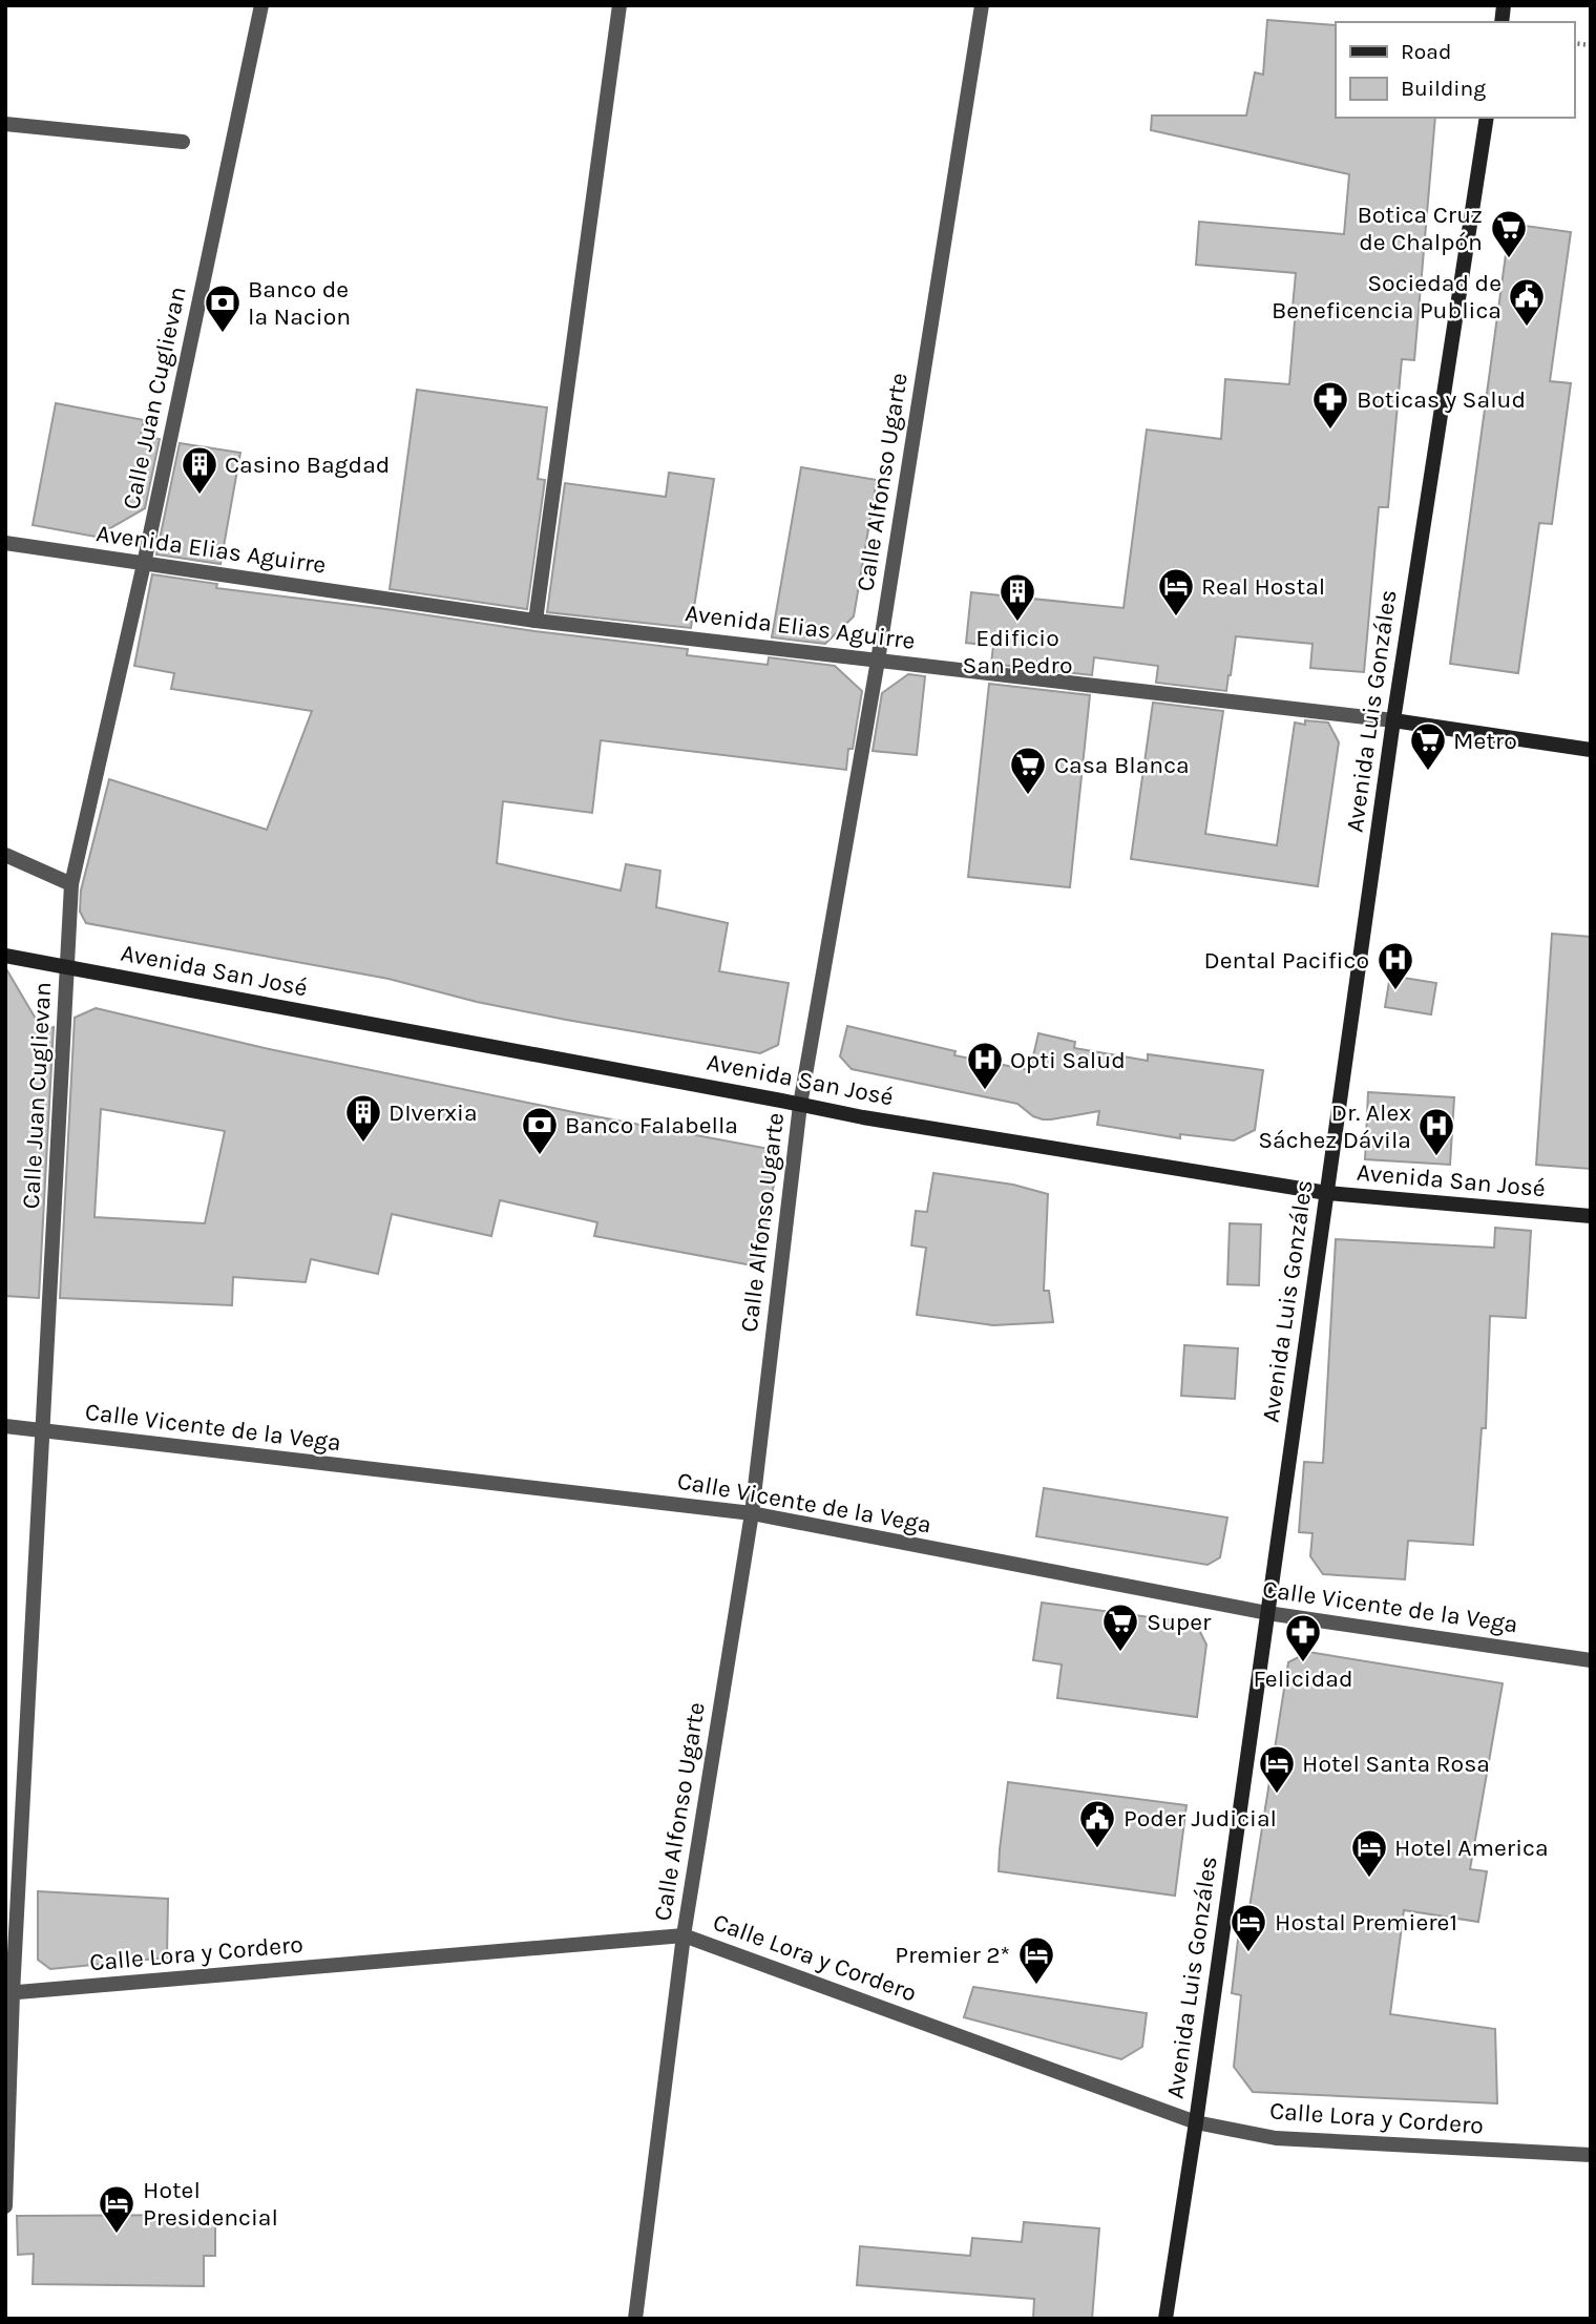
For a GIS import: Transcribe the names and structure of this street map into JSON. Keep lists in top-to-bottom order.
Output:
{
  "streets": {
    "main road": ["Avenida Elias Aguirre", "Avenida Luis Gonzáles", "Avenida San José"],
    "street": [
      "Calle Juan Cuglievan",
      "Calle Alfonso Ugarte",
      "Calle Vicente de la Vega",
      "Calle Lora y Cordero"
    ]
  },
  "crossings": [
    ["Calle Juan Cuglievan", "Avenida Elias Aguirre"],
    ["Calle Juan Cuglievan", "Avenida San José"],
    ["Calle Juan Cuglievan", "Calle Vicente de la Vega"],
    ["Calle Juan Cuglievan", "Calle Lora y Cordero"],
    ["Calle Alfonso Ugarte", "Avenida Elias Aguirre"],
    ["Calle Alfonso Ugarte", "Avenida San José"],
    ["Calle Alfonso Ugarte", "Calle Vicente de la Vega"],
    ["Calle Alfonso Ugarte", "Calle Lora y Cordero"],
    ["Avenida Elias Aguirre", "Avenida Luis Gonzáles"],
    ["Avenida Luis Gonzáles", "Avenida San José"],
    ["Avenida Luis Gonzáles", "Calle Vicente de la Vega"],
    ["Avenida Luis Gonzáles", "Calle Lora y Cordero"]
  ],
  "places": {
    "supermarket": [
      "Botica Cruz de Chalpón",
      "Metro",
      "Casa Blanca",
      "Super"
    ],
    "public building": ["Sociedad de Beneficencia Publica", "Poder Judicial"],
    "bank": ["Banco de la Nacion", "Banco Falabella"],
    "pharmacy": ["Boticas y Salud", "Felicidad"],
    "building": ["Casino Bagdad", "Edificio San Pedro", "DIverxia"],
    "hotel": [
      "Real Hostal",
      "Hotel Santa Rosa",
      "Hotel America",
      "Hostal Premiere1",
      "Premier 2*",
      "Hotel Presidencial"
    ],
    "hospital": ["Dental Pacifico", "Opti Salud", "Dr. Alex Sáchez Dávila"]
  },
  "legend": ["Road", "Building"]
}
